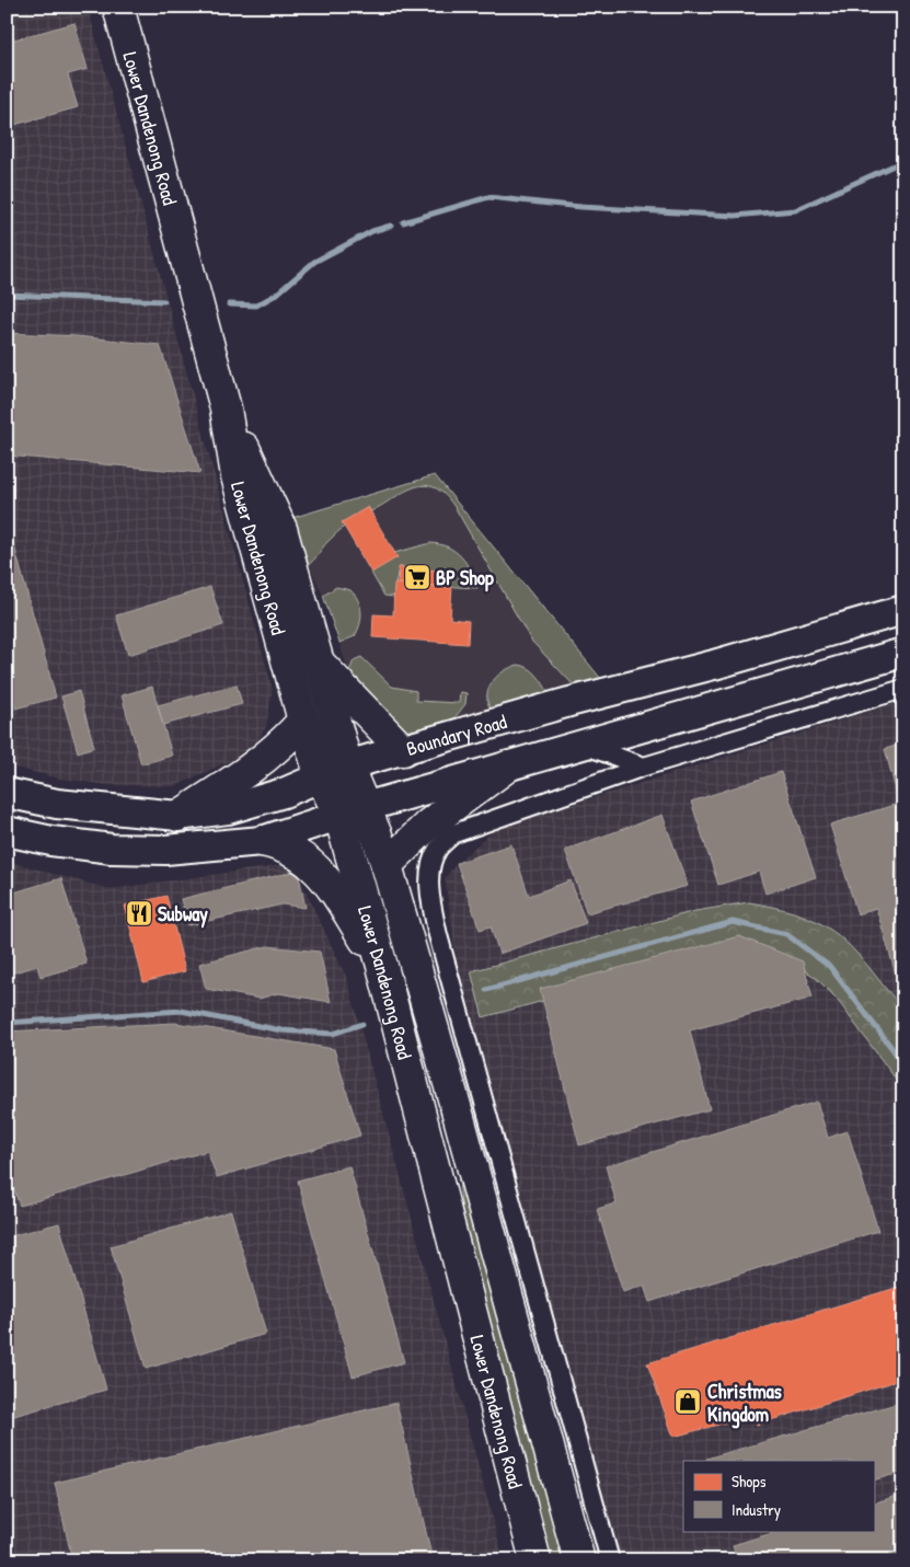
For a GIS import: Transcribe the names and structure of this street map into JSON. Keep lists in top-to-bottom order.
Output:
{
  "streets": {
    "highway": ["Lower Dandenong Road"],
    "main road": ["Boundary Road"]
  },
  "crossings": [
    ["Lower Dandenong Road", "Boundary Road"]
  ],
  "places": {
    "supermarket": ["BP Shop"],
    "restaurant": ["Subway"],
    "shop": ["Christmas Kingdom"]
  },
  "legend": ["Shops", "Industry"]
}
